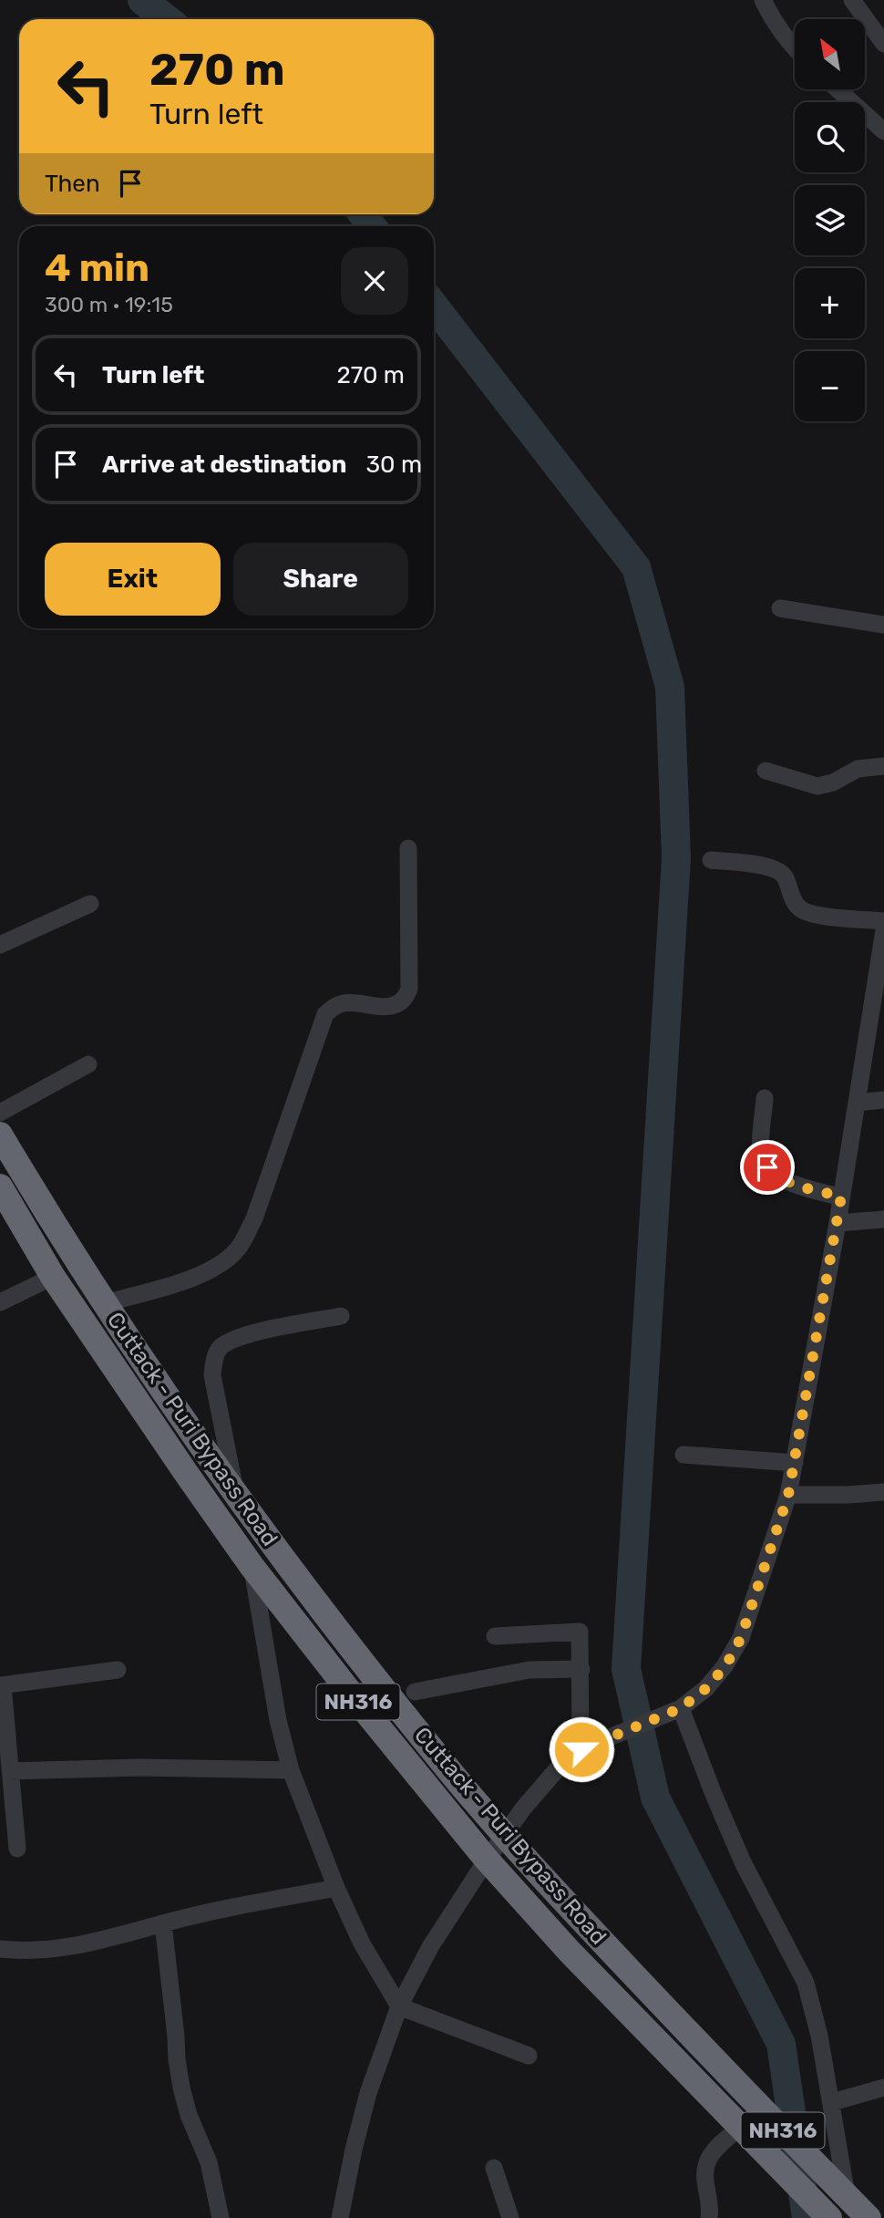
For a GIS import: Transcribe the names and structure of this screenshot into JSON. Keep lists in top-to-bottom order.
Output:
{
  "streets": {
    "highway": ["Cuttack - Puri Bypass Road", "NH316"]
  },
  "north": "top left",
  "page": {
    "map_buttons": ["+", "−"],
    "turn": ["270 m", "Turn left"],
    "then": "Then",
    "heading": ["4 min", "300 m · 19:15"],
    "list": [
      {
        "name": "Turn left",
        "value": "270 m"
      },
      {
        "name": "Arrive at destination",
        "value": "30 m"
      }
    ],
    "buttons": ["Exit", "Share"]
  }
}
